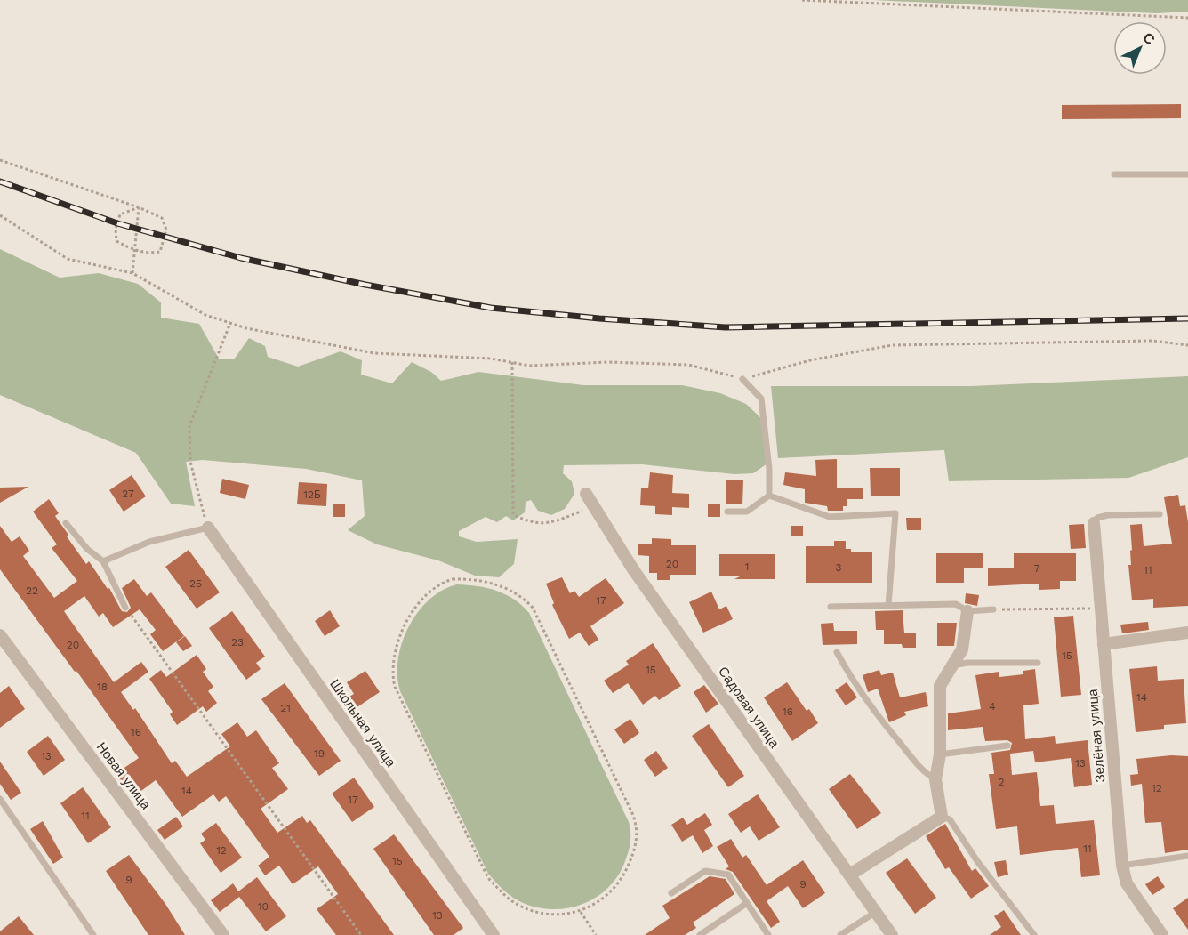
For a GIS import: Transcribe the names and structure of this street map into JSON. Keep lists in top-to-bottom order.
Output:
{
  "streets": {
    "street": [
      "Садовая улица",
      "Школьная улица",
      "Зелёная улица",
      "Новая улица"
    ]
  },
  "house_numbers": [
    "27",
    "12Б",
    "20",
    "1",
    "3",
    "7",
    "11",
    "25",
    "22",
    "17",
    "23",
    "20",
    "15",
    "15",
    "18",
    "14",
    "4",
    "21",
    "16",
    "16",
    "19",
    "13",
    "13",
    "2",
    "12",
    "14",
    "17",
    "11",
    "11",
    "12",
    "15",
    "9",
    "9",
    "10",
    "13"
  ],
  "north": "top right"
}
